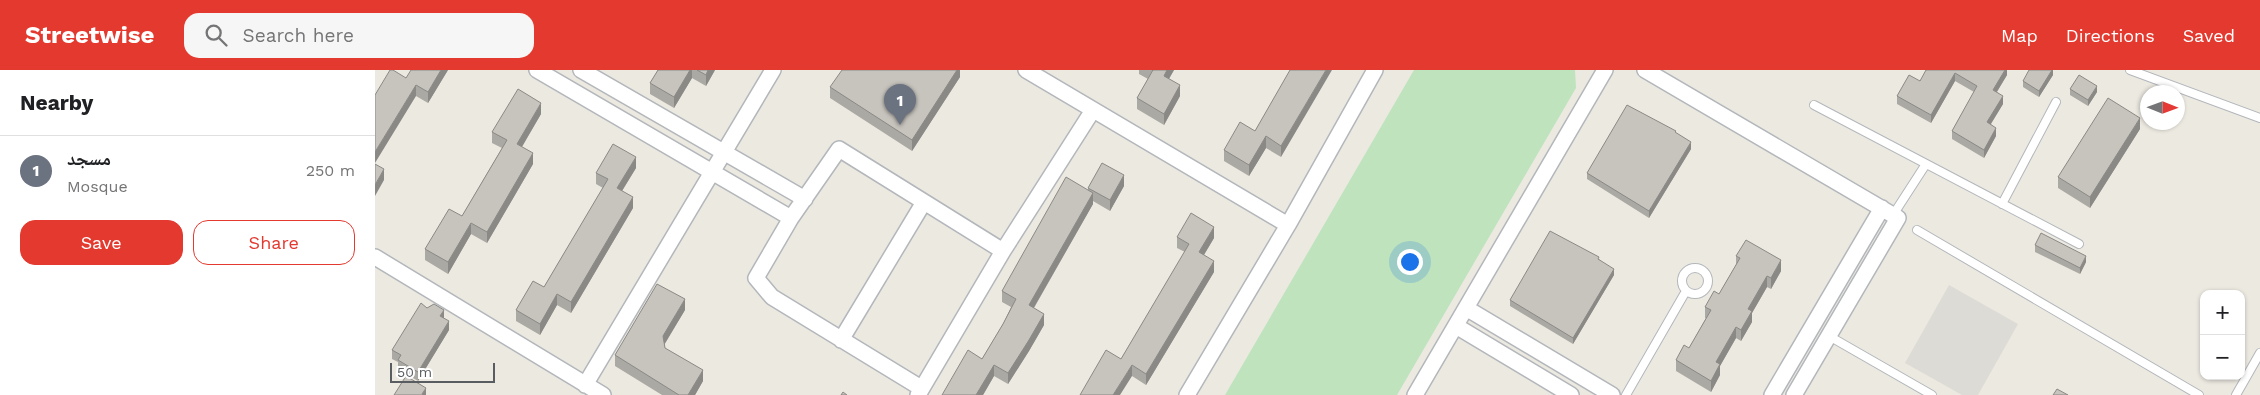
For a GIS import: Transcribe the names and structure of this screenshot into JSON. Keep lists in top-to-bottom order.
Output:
{
  "scale_bar": "50 m",
  "north": "right",
  "page": {
    "header": "Streetwise",
    "search": "Search here",
    "nav": ["Map", "Directions", "Saved"],
    "heading": "Nearby",
    "pins": "1",
    "list": [
      {
        "mark": "1",
        "name": "مسجد",
        "note": "Mosque",
        "value": "250 m"
      }
    ],
    "buttons": ["Save", "Share"],
    "map_buttons": ["+", "−"],
    "scale": "50 m"
  }
}
